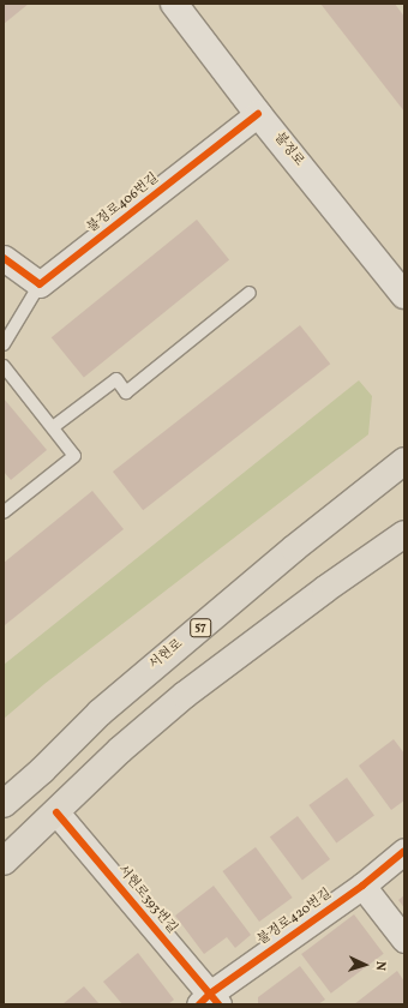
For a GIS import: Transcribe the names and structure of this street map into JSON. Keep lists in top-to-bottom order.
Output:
{
  "streets": {
    "main road": ["불정로", "57", "서현로"],
    "street": ["불정로406번길", "서현로393번길", "불정로420번길"]
  },
  "crossings": [
    ["불정로", "불정로406번길"],
    ["서현로393번길", "불정로420번길"]
  ],
  "north": "right"
}
